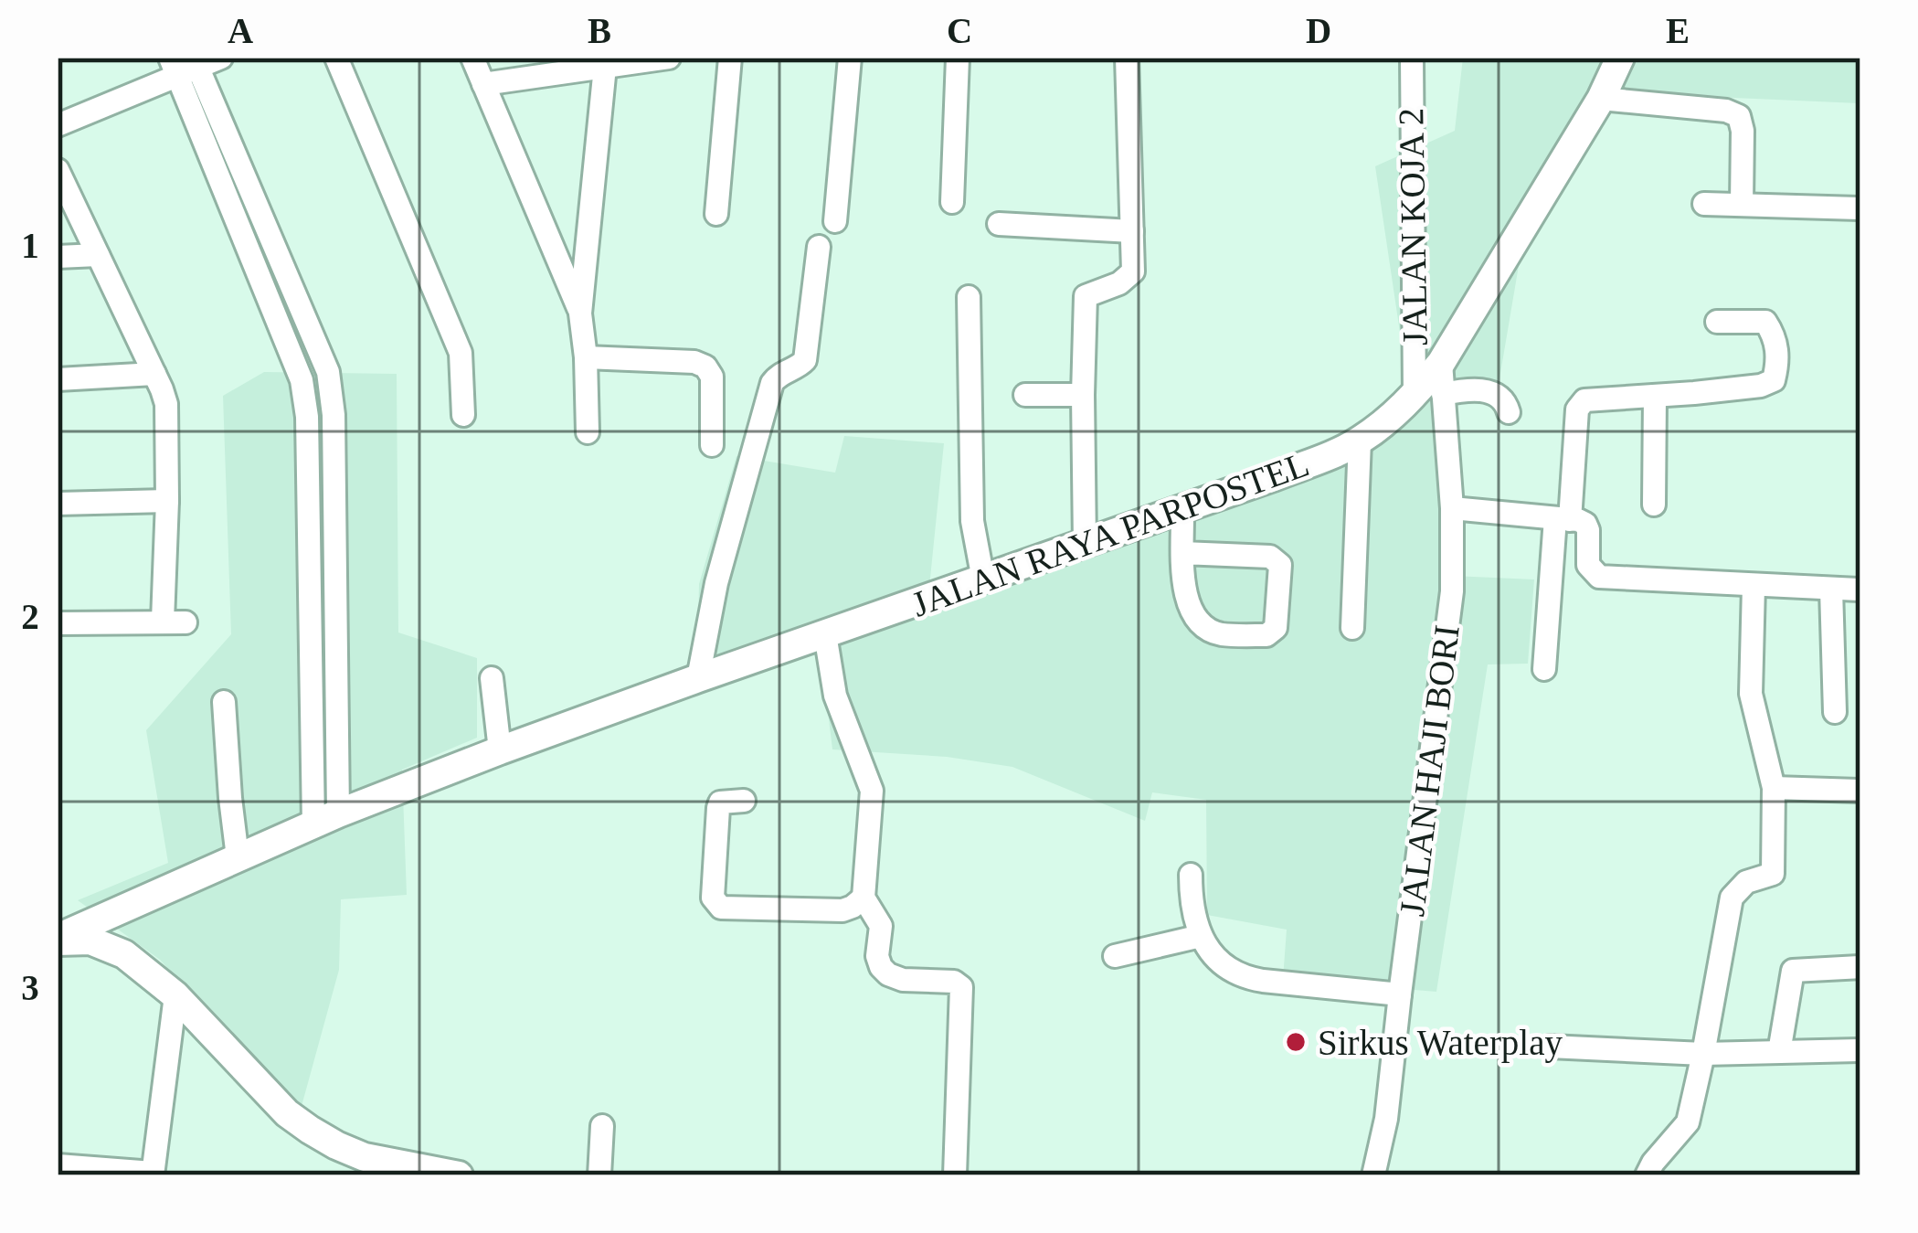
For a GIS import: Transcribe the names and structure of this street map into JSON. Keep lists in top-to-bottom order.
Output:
{
  "streets": {
    "main road": ["JALAN RAYA PARPOSTEL"],
    "street": ["JALAN KOJA 2", "JALAN HAJI BORI"]
  },
  "crossings": [
    ["JALAN KOJA 2", "JALAN RAYA PARPOSTEL"],
    ["JALAN KOJA 2", "JALAN HAJI BORI"],
    ["JALAN RAYA PARPOSTEL", "JALAN HAJI BORI"]
  ],
  "places": ["Sirkus Waterplay"],
  "grid": {
    "columns": [
      "A",
      "B",
      "C",
      "D",
      "E"
    ],
    "rows": ["1", "2", "3"]
  }
}
